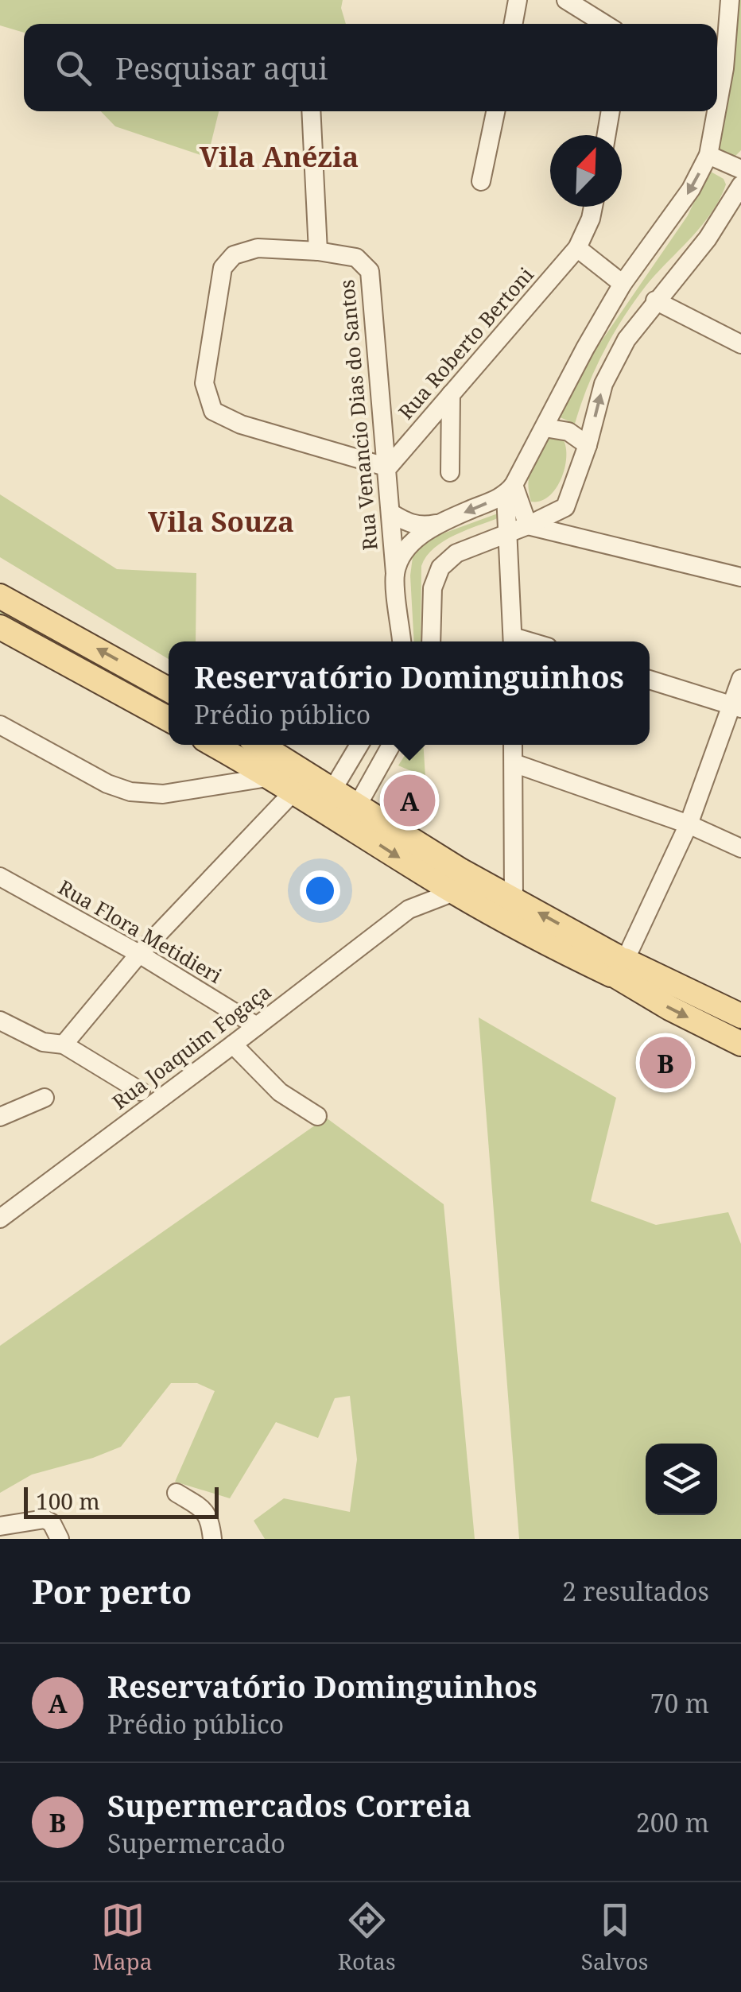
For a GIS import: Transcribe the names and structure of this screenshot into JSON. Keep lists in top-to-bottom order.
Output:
{
  "streets": {
    "street": [
      "Rua Roberto Bertoni",
      "Rua Venancio Dias do Santos",
      "Rua Flora Metidieri",
      "Rua Joaquim Fogaça"
    ]
  },
  "crossings": [
    ["Rua Roberto Bertoni", "Rua Venancio Dias do Santos"],
    ["Rua Flora Metidieri", "Rua Joaquim Fogaça"]
  ],
  "districts": ["Vila Anézia", "Vila Souza"],
  "scale_bar": "100 m",
  "north": "top right",
  "page": {
    "search": "Pesquisar aqui",
    "popup": ["Reservatório Dominguinhos", "Prédio público"],
    "pins": ["A", "B"],
    "scale": "100 m",
    "heading": ["Por perto", "2 resultados"],
    "list": [
      {
        "mark": "A",
        "name": "Reservatório Dominguinhos",
        "note": "Prédio público",
        "value": "70 m"
      },
      {
        "mark": "B",
        "name": "Supermercados Correia",
        "note": "Supermercado",
        "value": "200 m"
      }
    ],
    "nav": ["Mapa", "Rotas", "Salvos"]
  }
}
